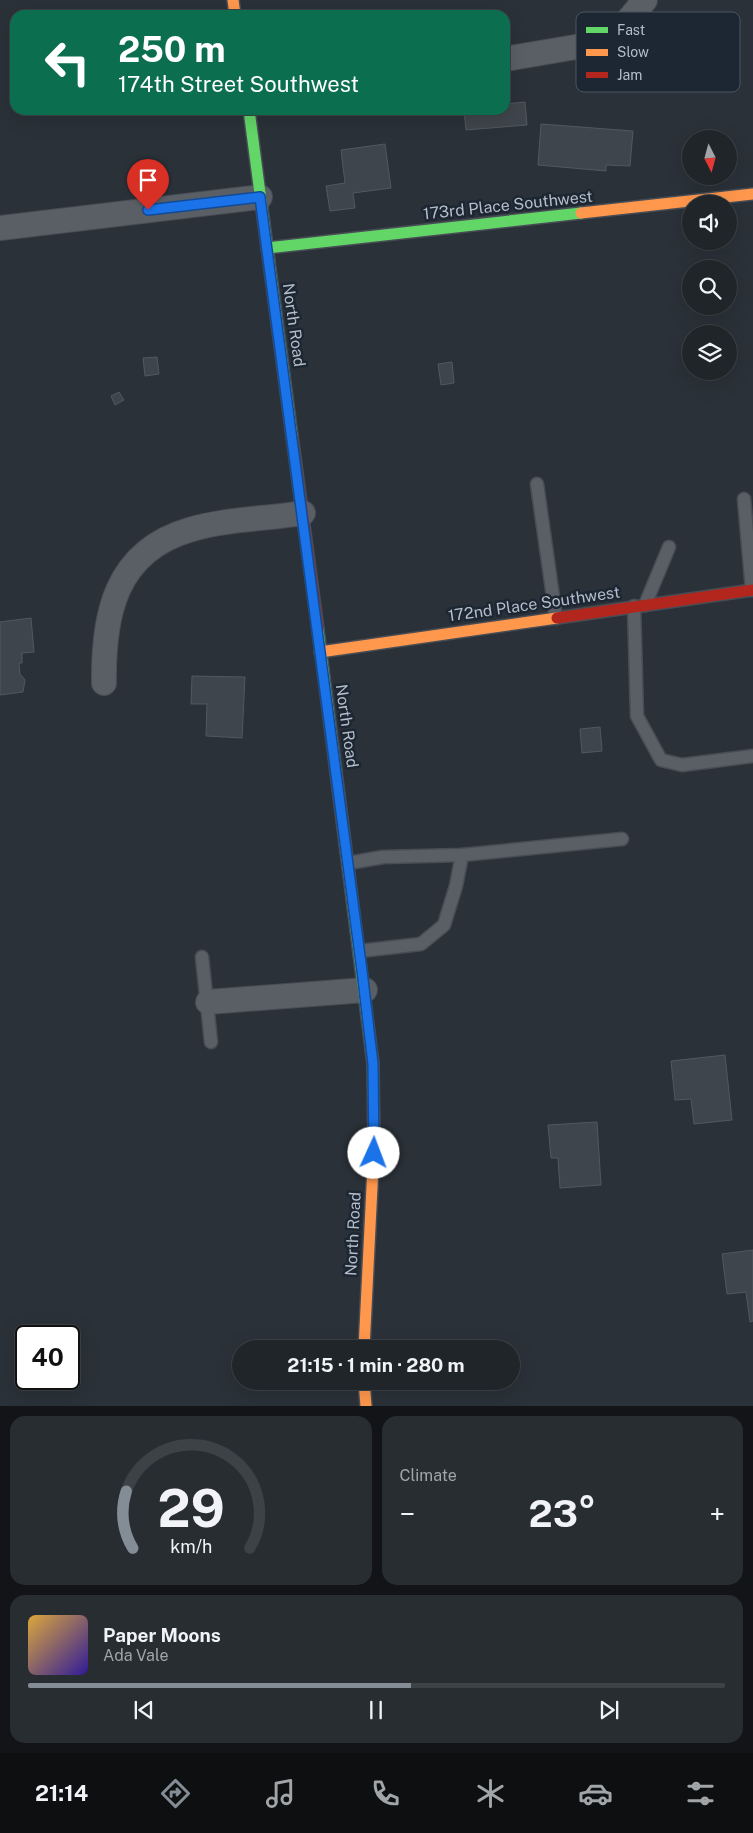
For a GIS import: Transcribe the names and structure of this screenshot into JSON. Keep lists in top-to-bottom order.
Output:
{
  "streets": {
    "street": ["173rd Place Southwest", "North Road", "172nd Place Southwest"]
  },
  "crossings": [
    ["173rd Place Southwest", "North Road"],
    ["North Road", "172nd Place Southwest"]
  ],
  "legend": ["Fast", "Slow", "Jam"],
  "north": "bottom",
  "page": {
    "turn": ["250 m", "174th Street Southwest"],
    "limit": "40",
    "trip": "21:15 · 1 min · 280 m",
    "tile": "Climate",
    "heat": ["−", "23°", "+"],
    "song": ["Paper Moons", "Ada Vale"],
    "tabs": "21:14",
    "gauge": ["29", "km/h"]
  }
}
